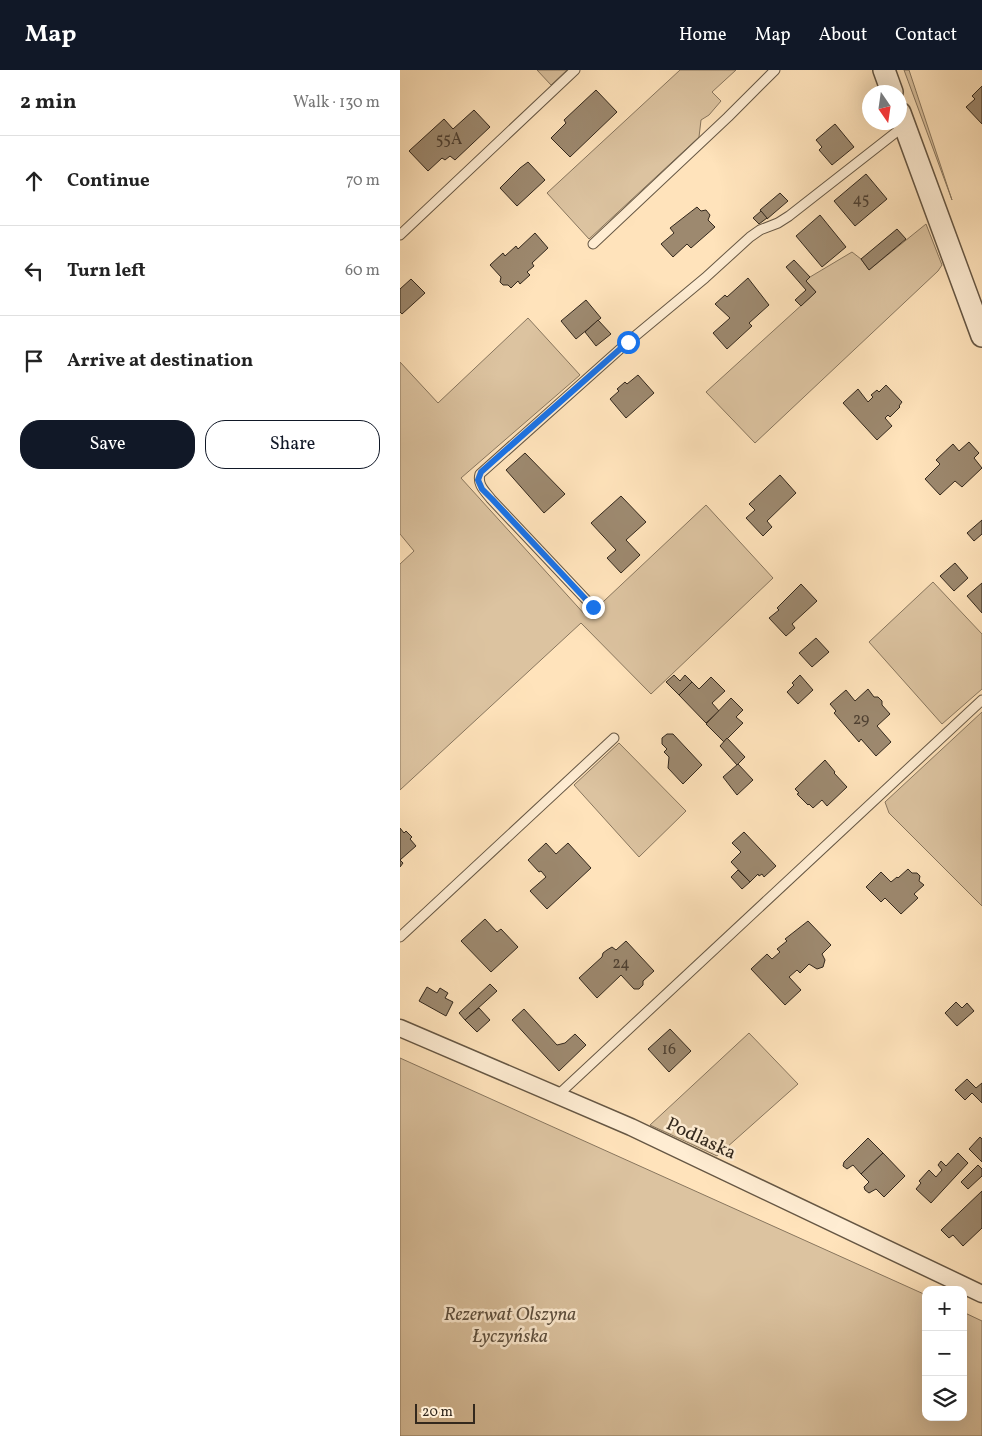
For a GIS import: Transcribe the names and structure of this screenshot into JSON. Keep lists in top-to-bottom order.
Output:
{
  "streets": {
    "street": ["Podlaska"]
  },
  "parks": ["Rezerwat Olszyna Łyczyńska"],
  "house_numbers": [
    "55A",
    "45",
    "29",
    "24",
    "16"
  ],
  "scale_bar": "20 m",
  "north": "bottom",
  "page": {
    "header": "Map",
    "nav": [
      "Home",
      "Map",
      "About",
      "Contact"
    ],
    "heading": ["2 min", "Walk · 130 m"],
    "list": [
      ["Continue", "70 m"],
      ["Turn left", "60 m"],
      "Arrive at destination"
    ],
    "buttons": ["Save", "Share"],
    "map_buttons": ["+", "−"],
    "scale": "20 m"
  }
}
